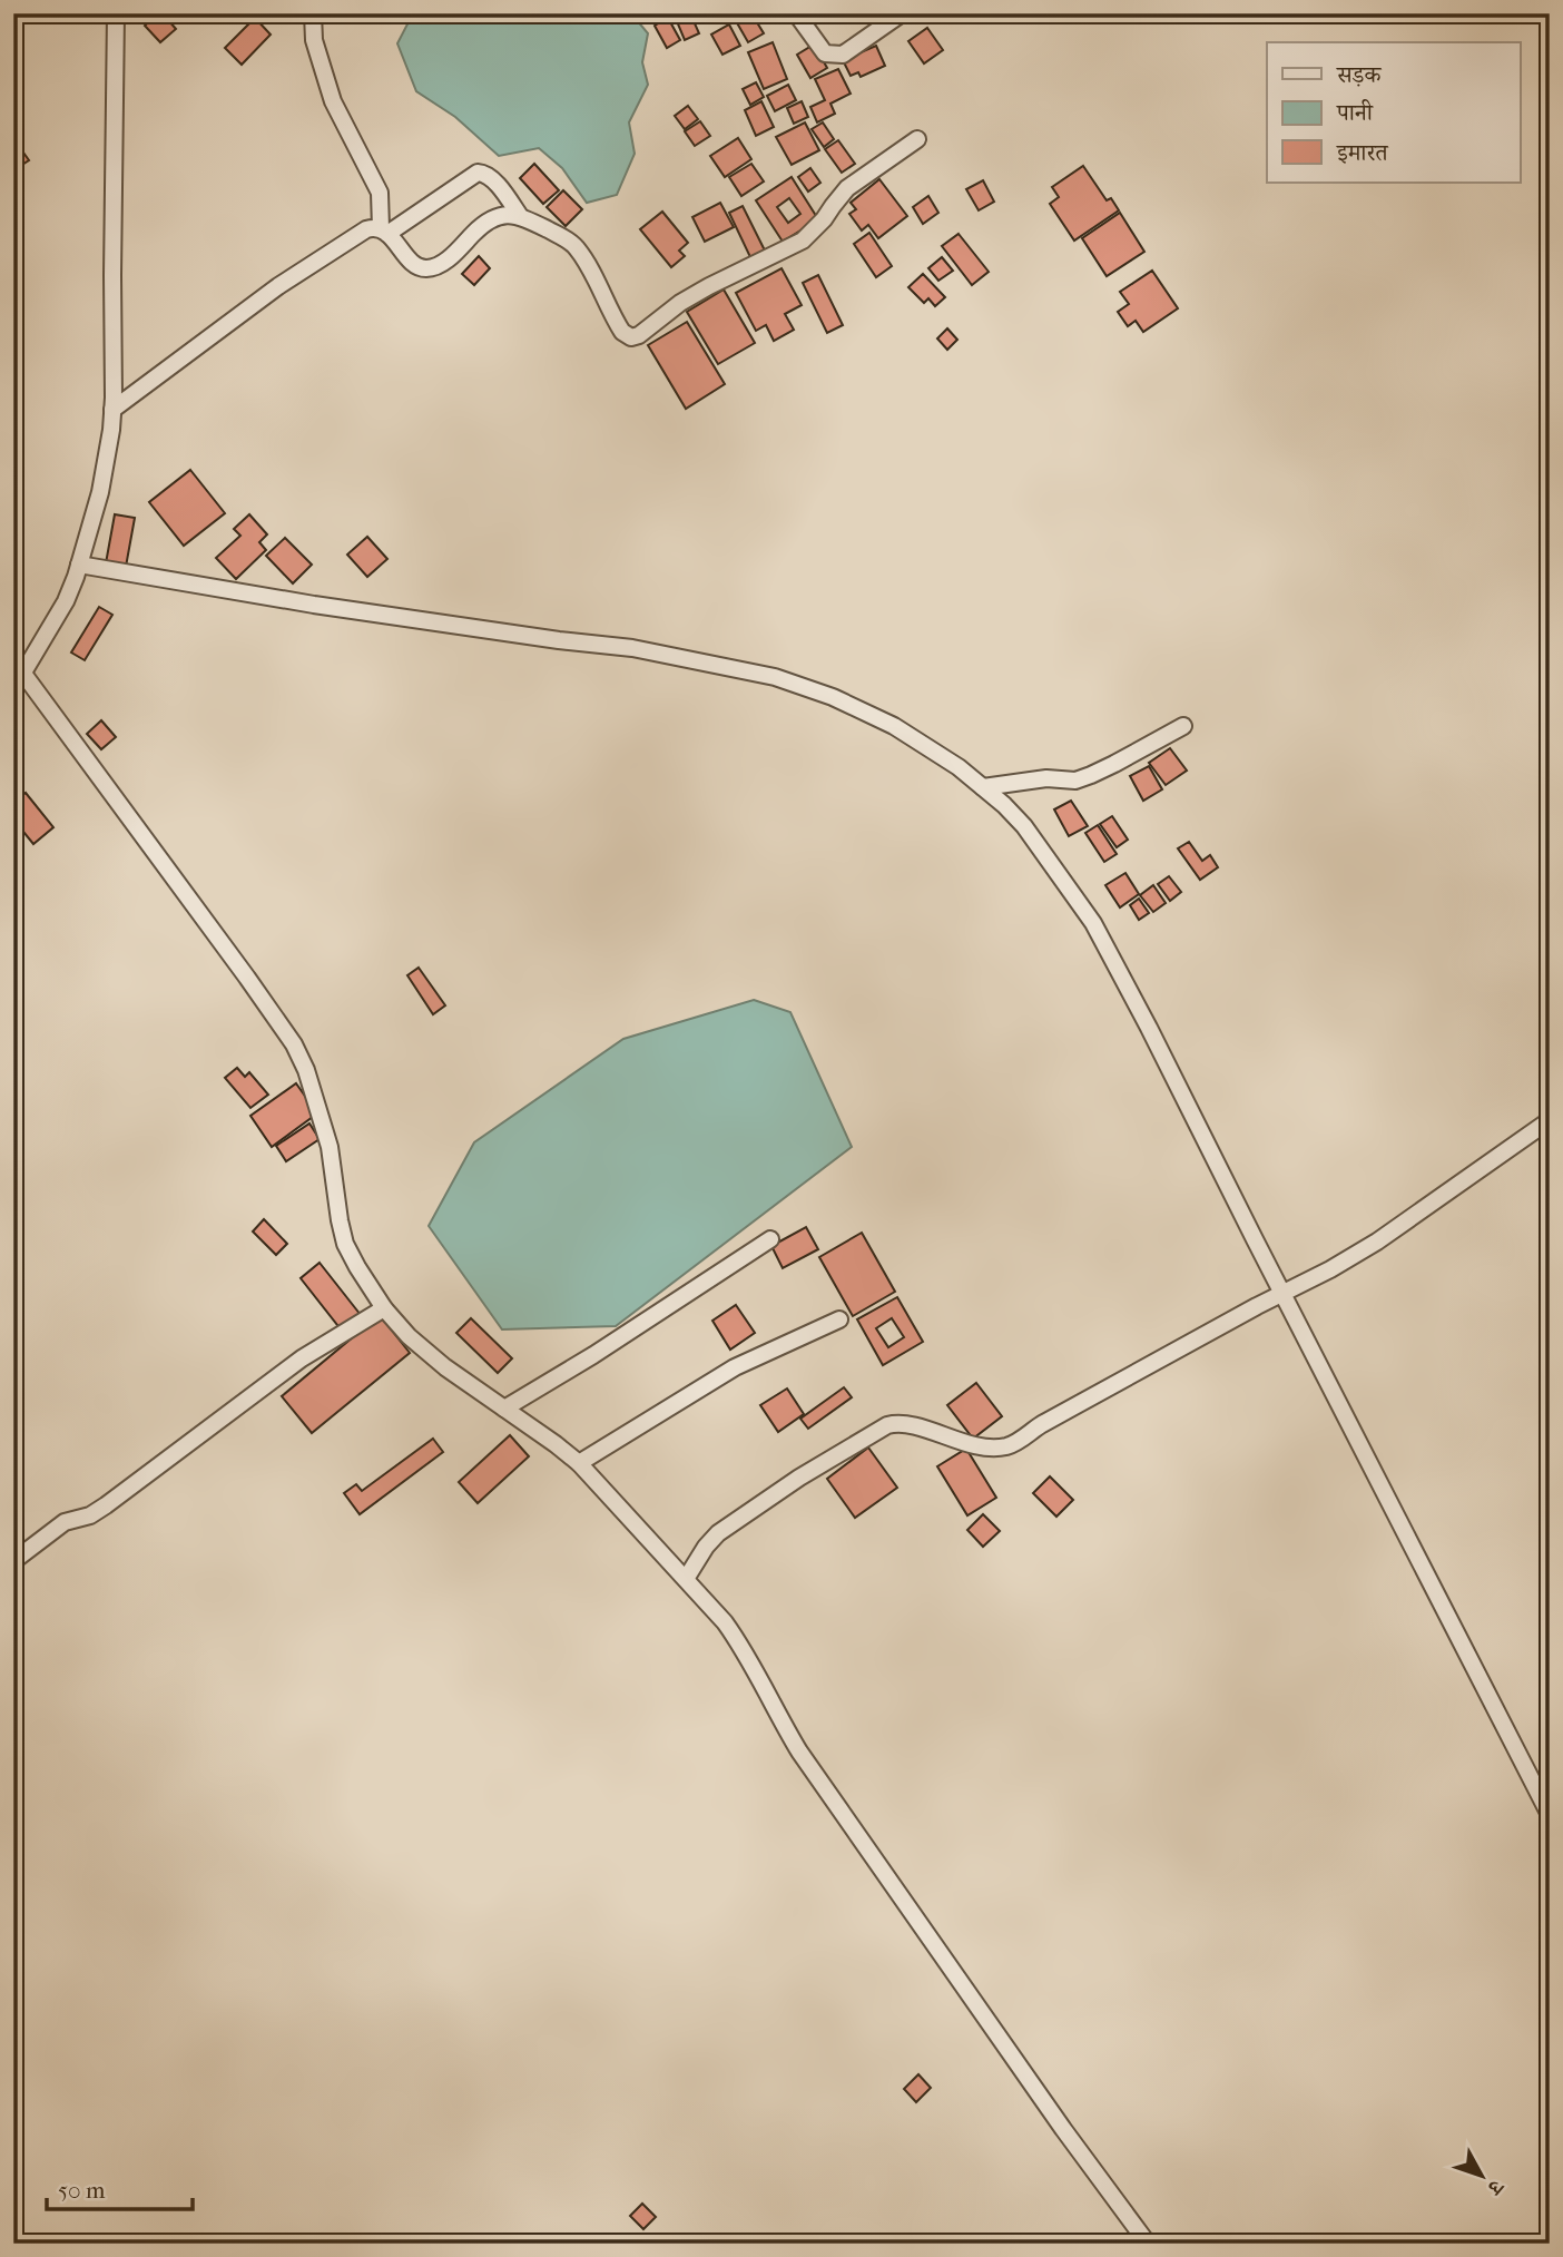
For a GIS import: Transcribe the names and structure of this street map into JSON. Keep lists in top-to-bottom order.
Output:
{
  "legend": ["सड़क", "पानी", "इमारत"],
  "scale_bar": "50 m",
  "north": "bottom right"
}
